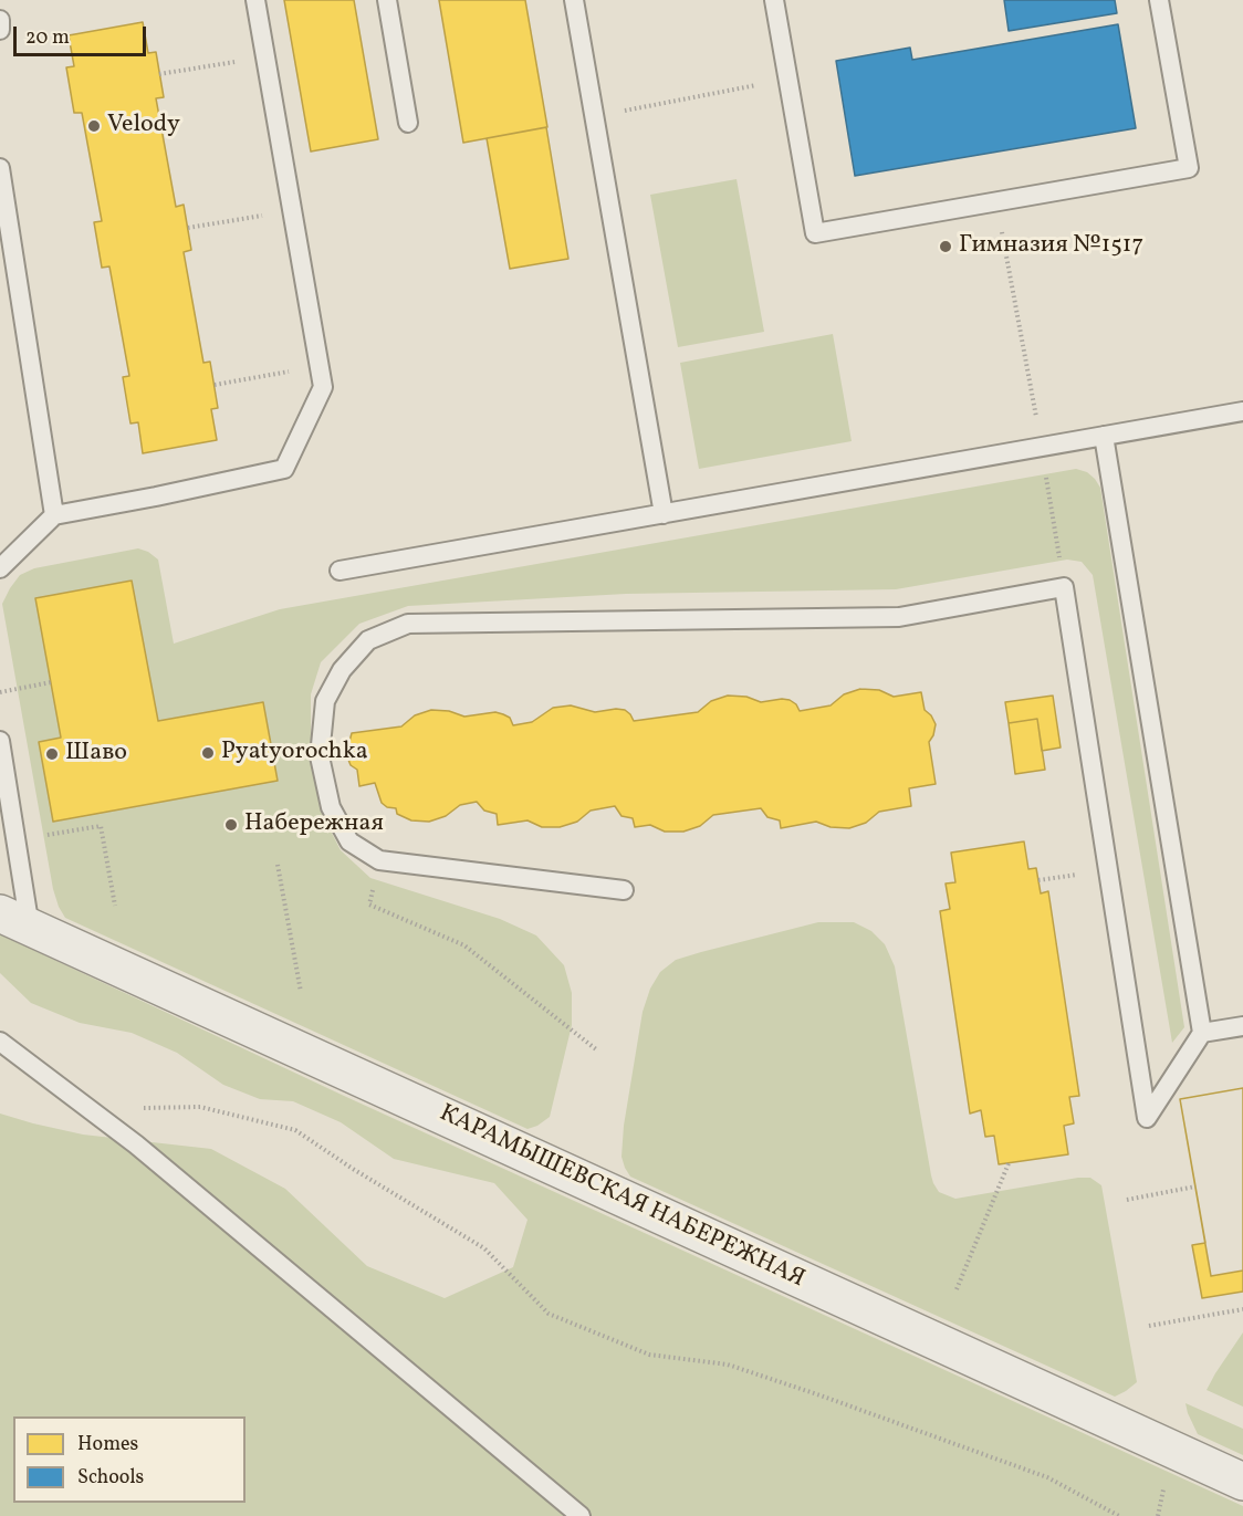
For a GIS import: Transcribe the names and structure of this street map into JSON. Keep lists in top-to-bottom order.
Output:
{
  "streets": {
    "street": ["КАРАМЫШЕВСКАЯ НАБЕРЕЖНАЯ"]
  },
  "places": [
    "Velody",
    "Гимназия №1517",
    "Pyatyorochka",
    "Шаво",
    "Набережная"
  ],
  "legend": ["Homes", "Schools"],
  "scale_bar": "20 m"
}
